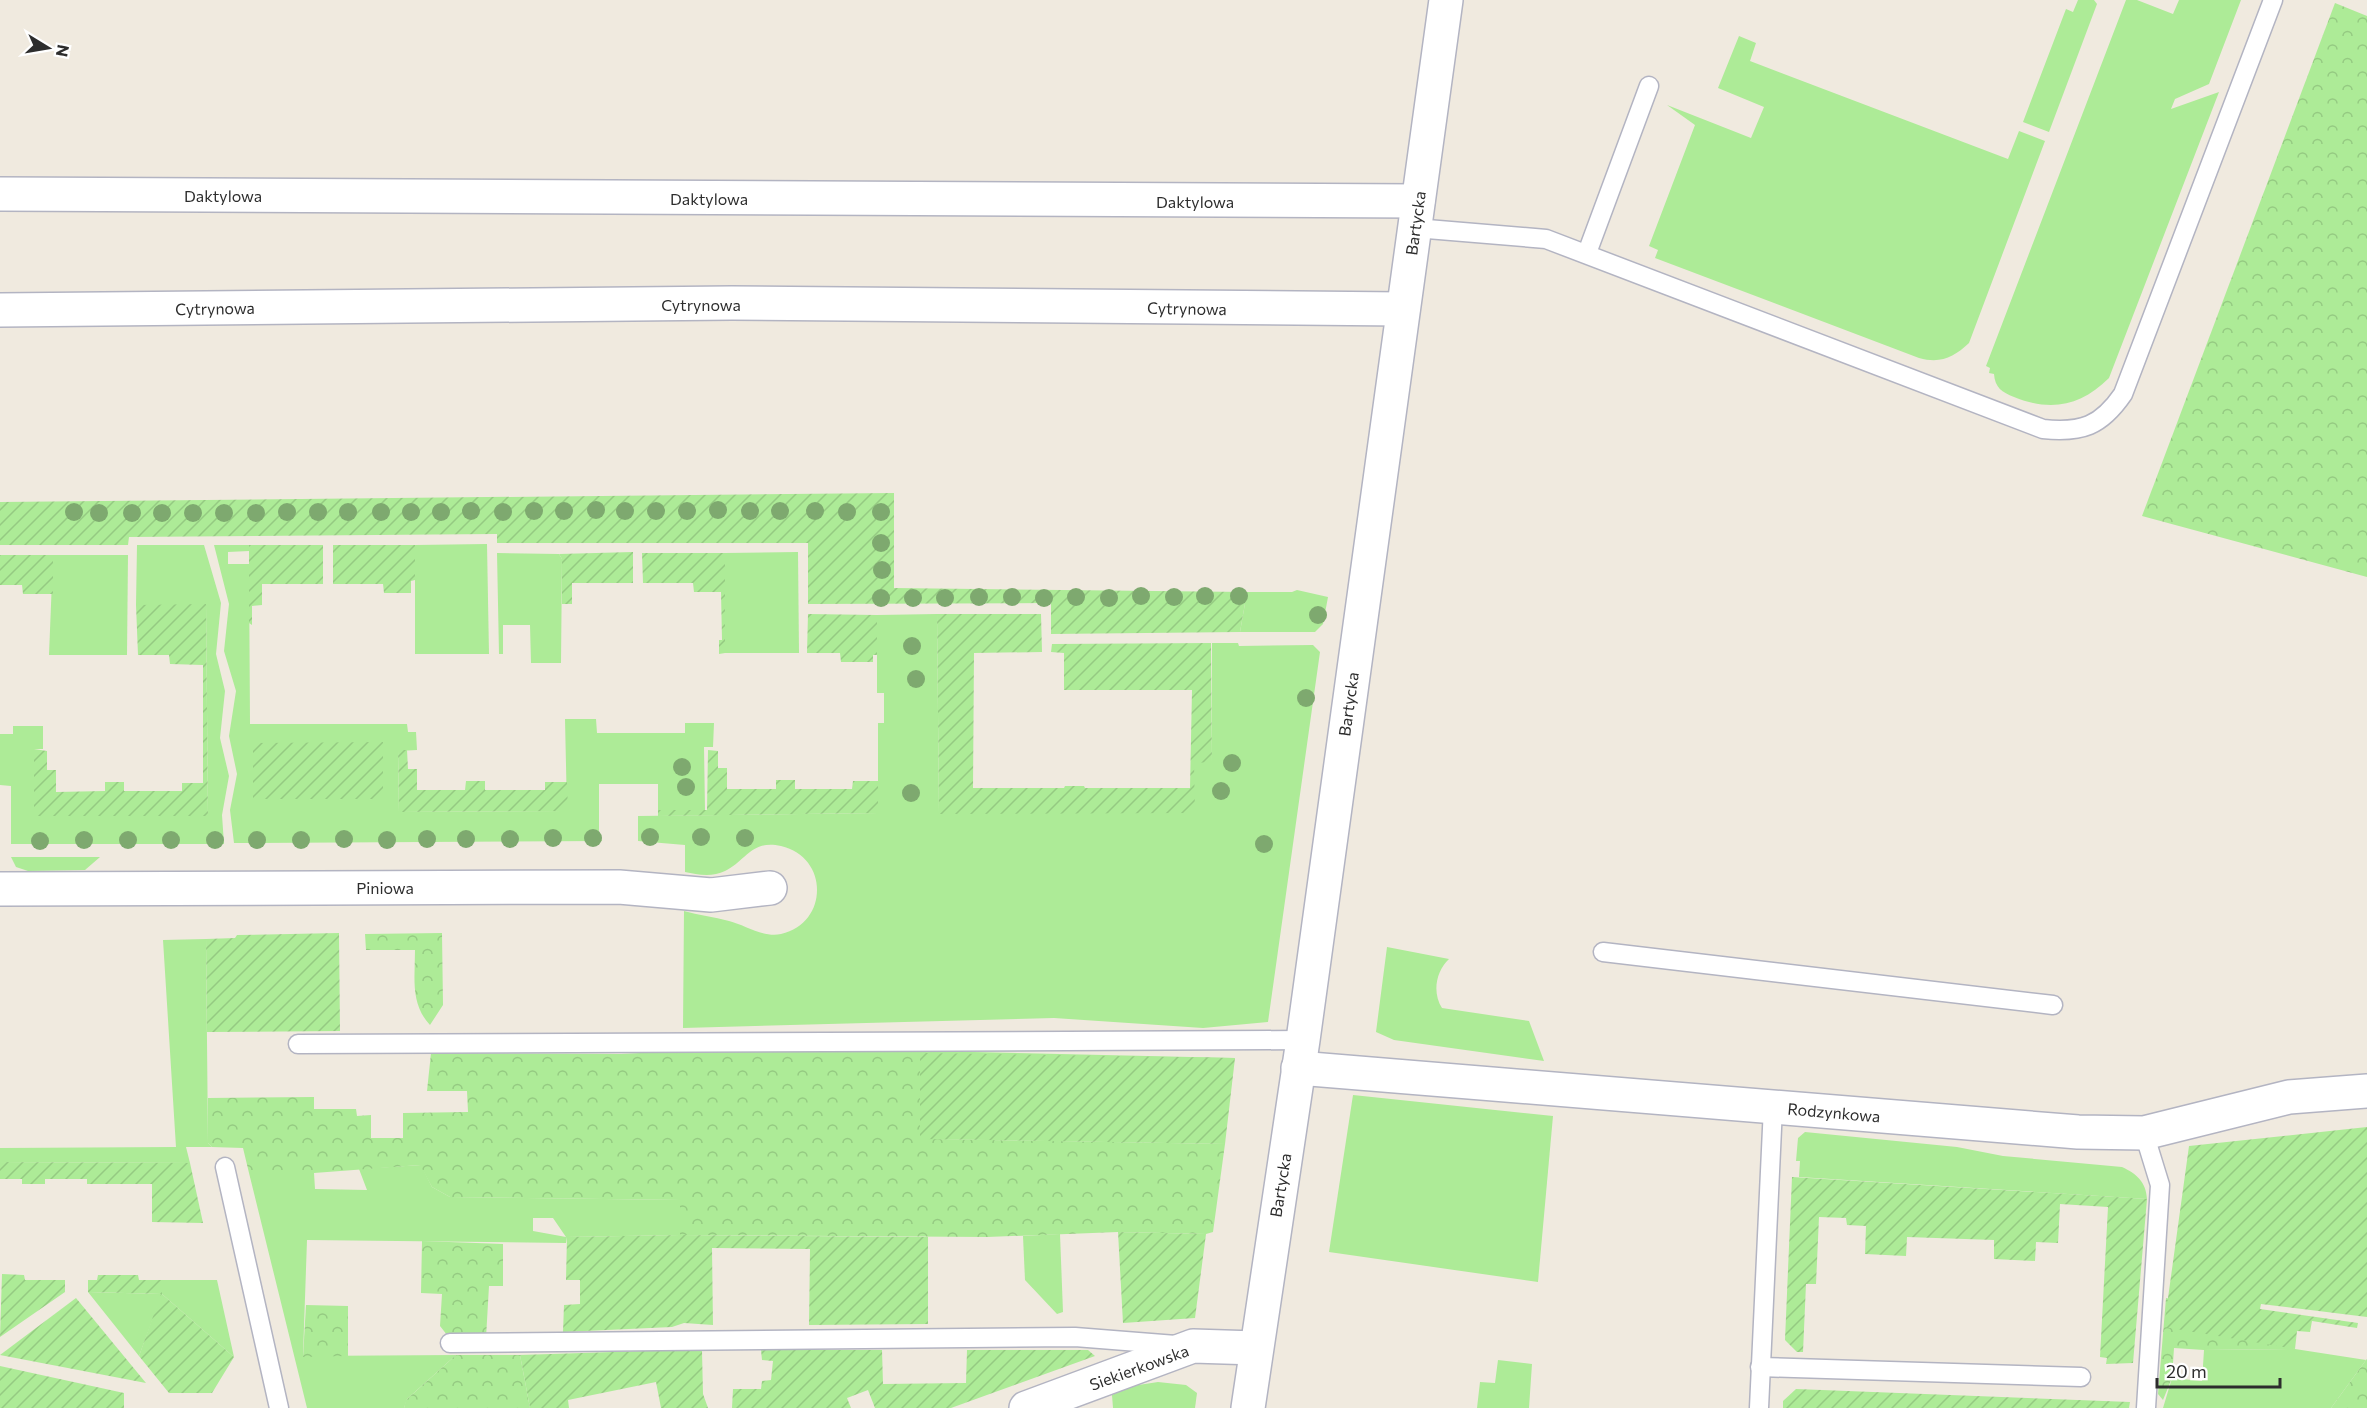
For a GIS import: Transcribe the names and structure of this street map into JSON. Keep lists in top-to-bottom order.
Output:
{
  "streets": {
    "street": [
      "Daktylowa",
      "Bartycka",
      "Cytrynowa",
      "Piniowa",
      "Rodzynkowa",
      "Siekierkowska"
    ]
  },
  "crossings": [
    ["Daktylowa", "Bartycka"],
    ["Bartycka", "Cytrynowa"],
    ["Bartycka", "Rodzynkowa"],
    ["Bartycka", "Siekierkowska"]
  ],
  "scale_bar": "20 m",
  "north": "right"
}
